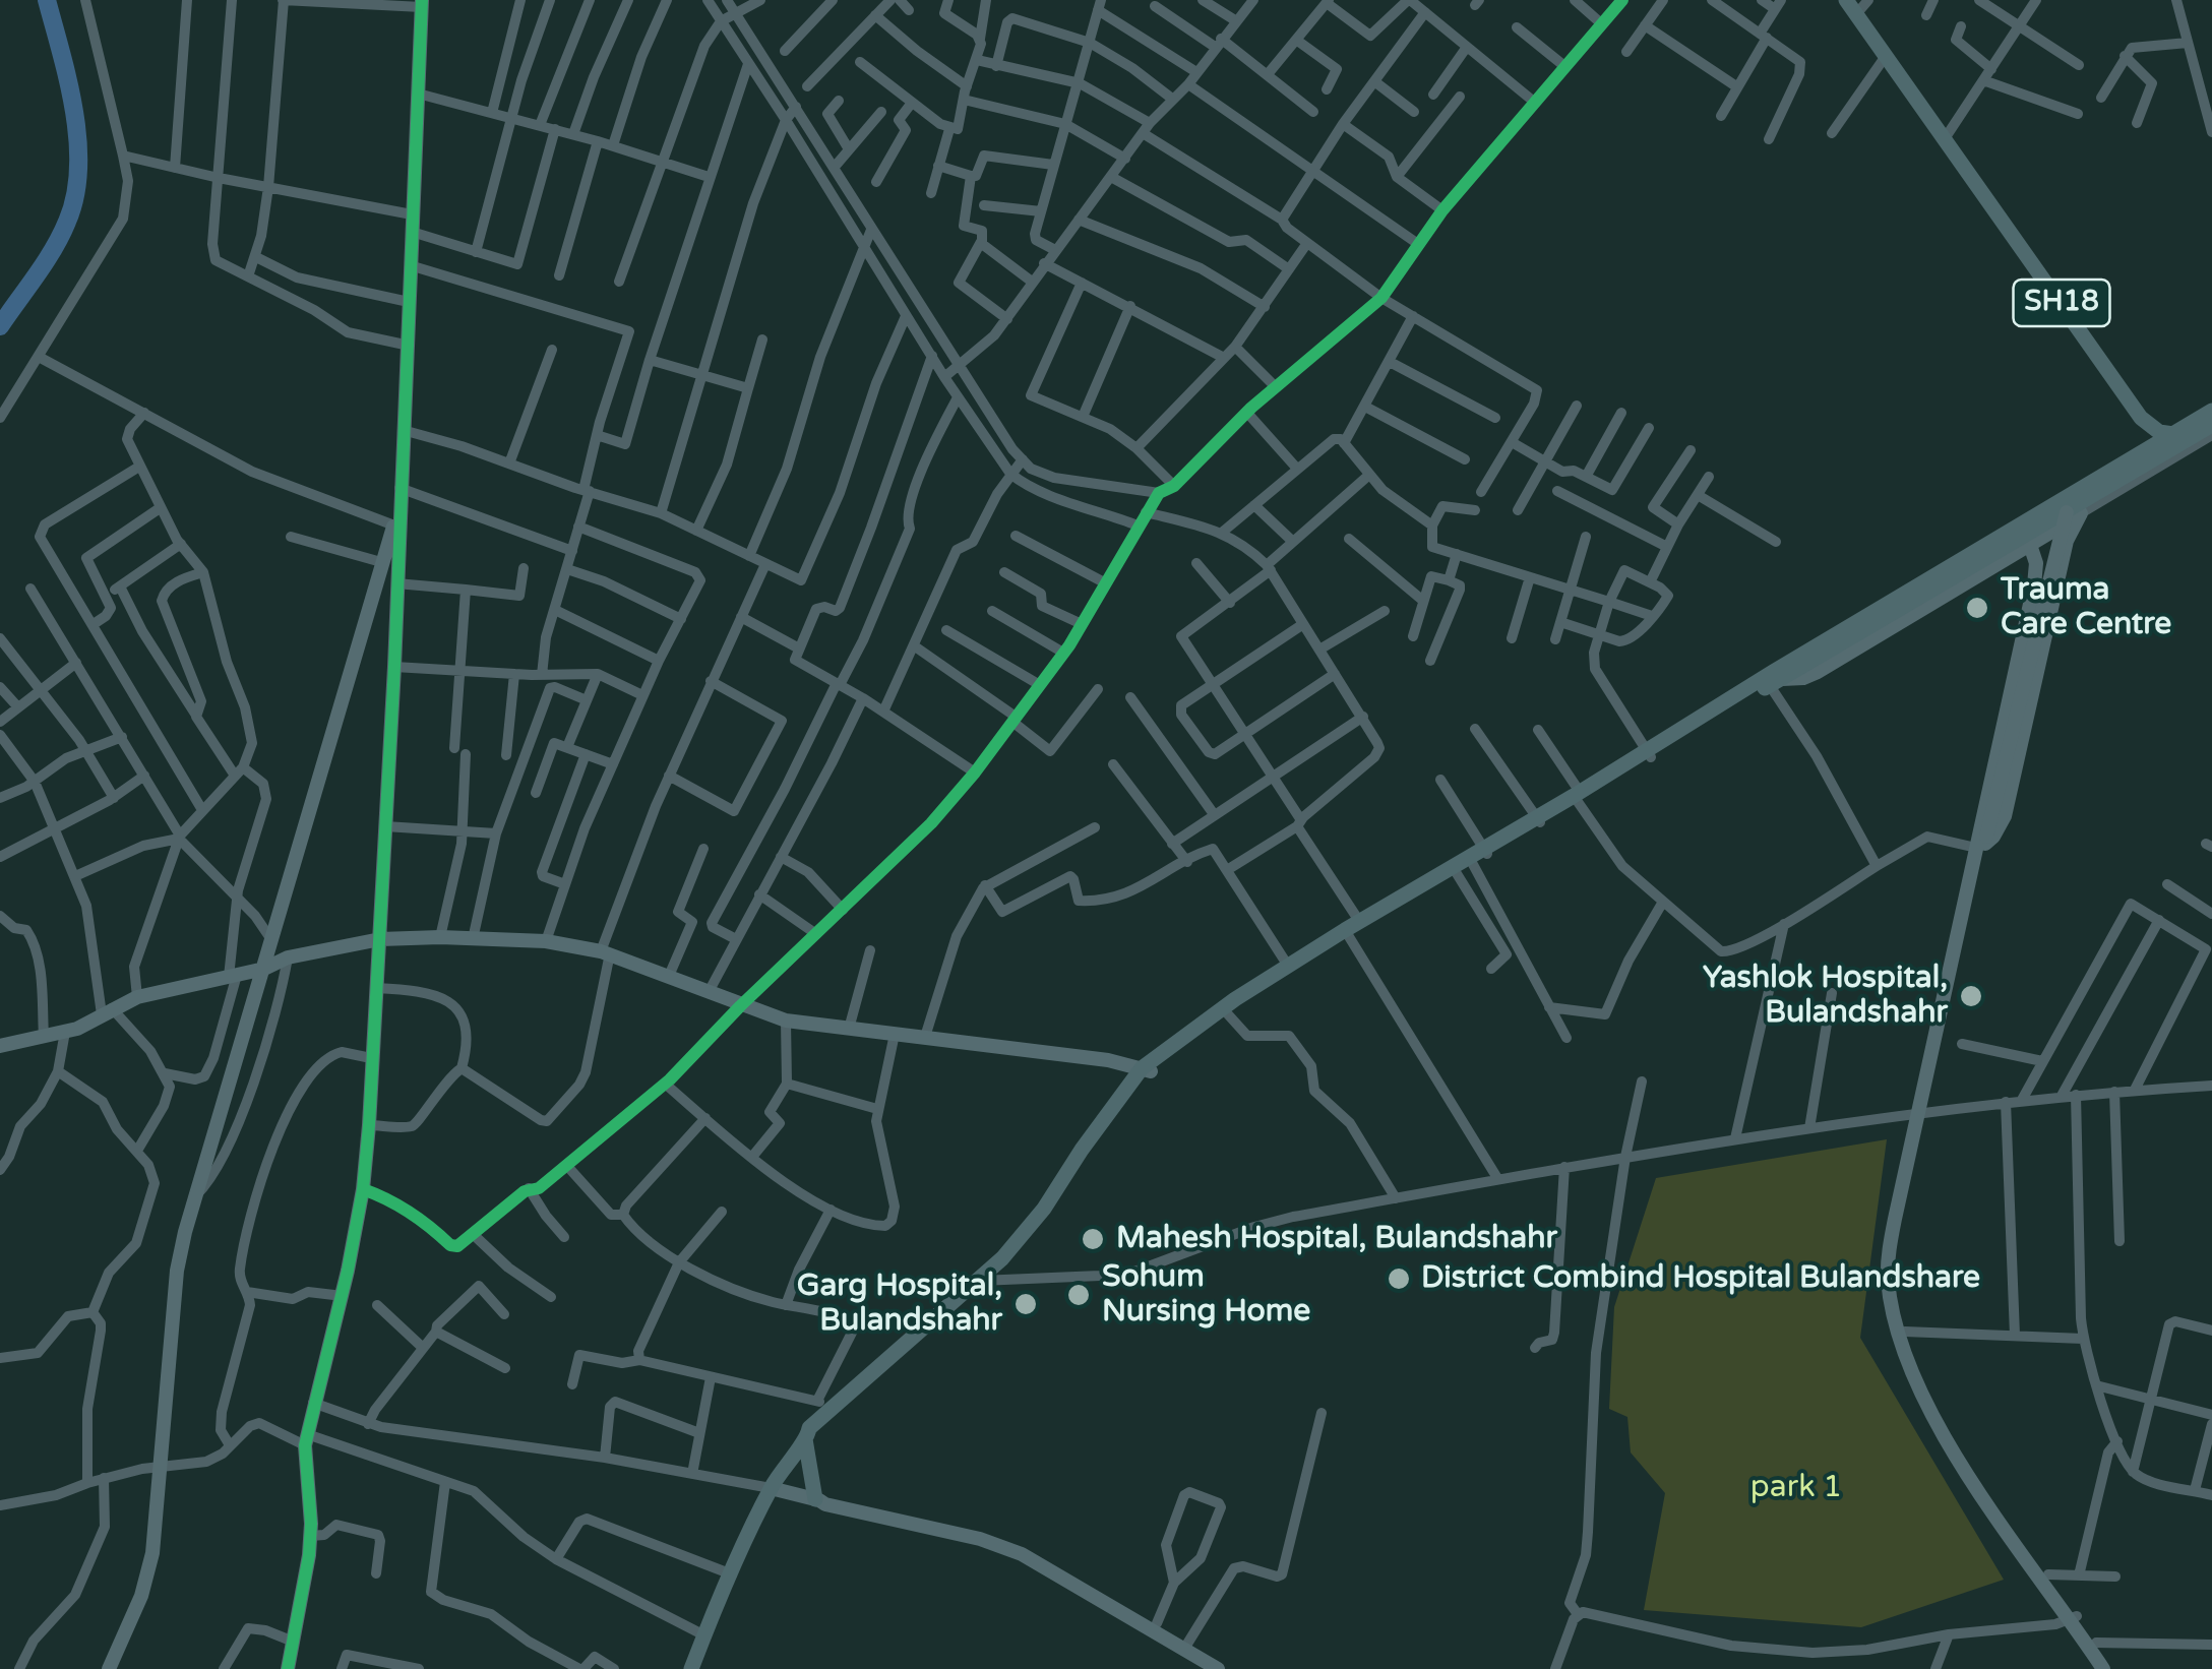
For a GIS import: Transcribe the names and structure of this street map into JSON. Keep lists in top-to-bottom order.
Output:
{
  "streets": {
    "main road": ["SH18"]
  },
  "parks": ["park 1"],
  "places": [
    "Trauma Care Centre",
    "Yashlok Hospital, Bulandshahr",
    "Mahesh Hospital, Bulandshahr",
    "District Combind Hospital Bulandshare",
    "Sohum Nursing Home",
    "Garg Hospital, Bulandshahr"
  ]
}
